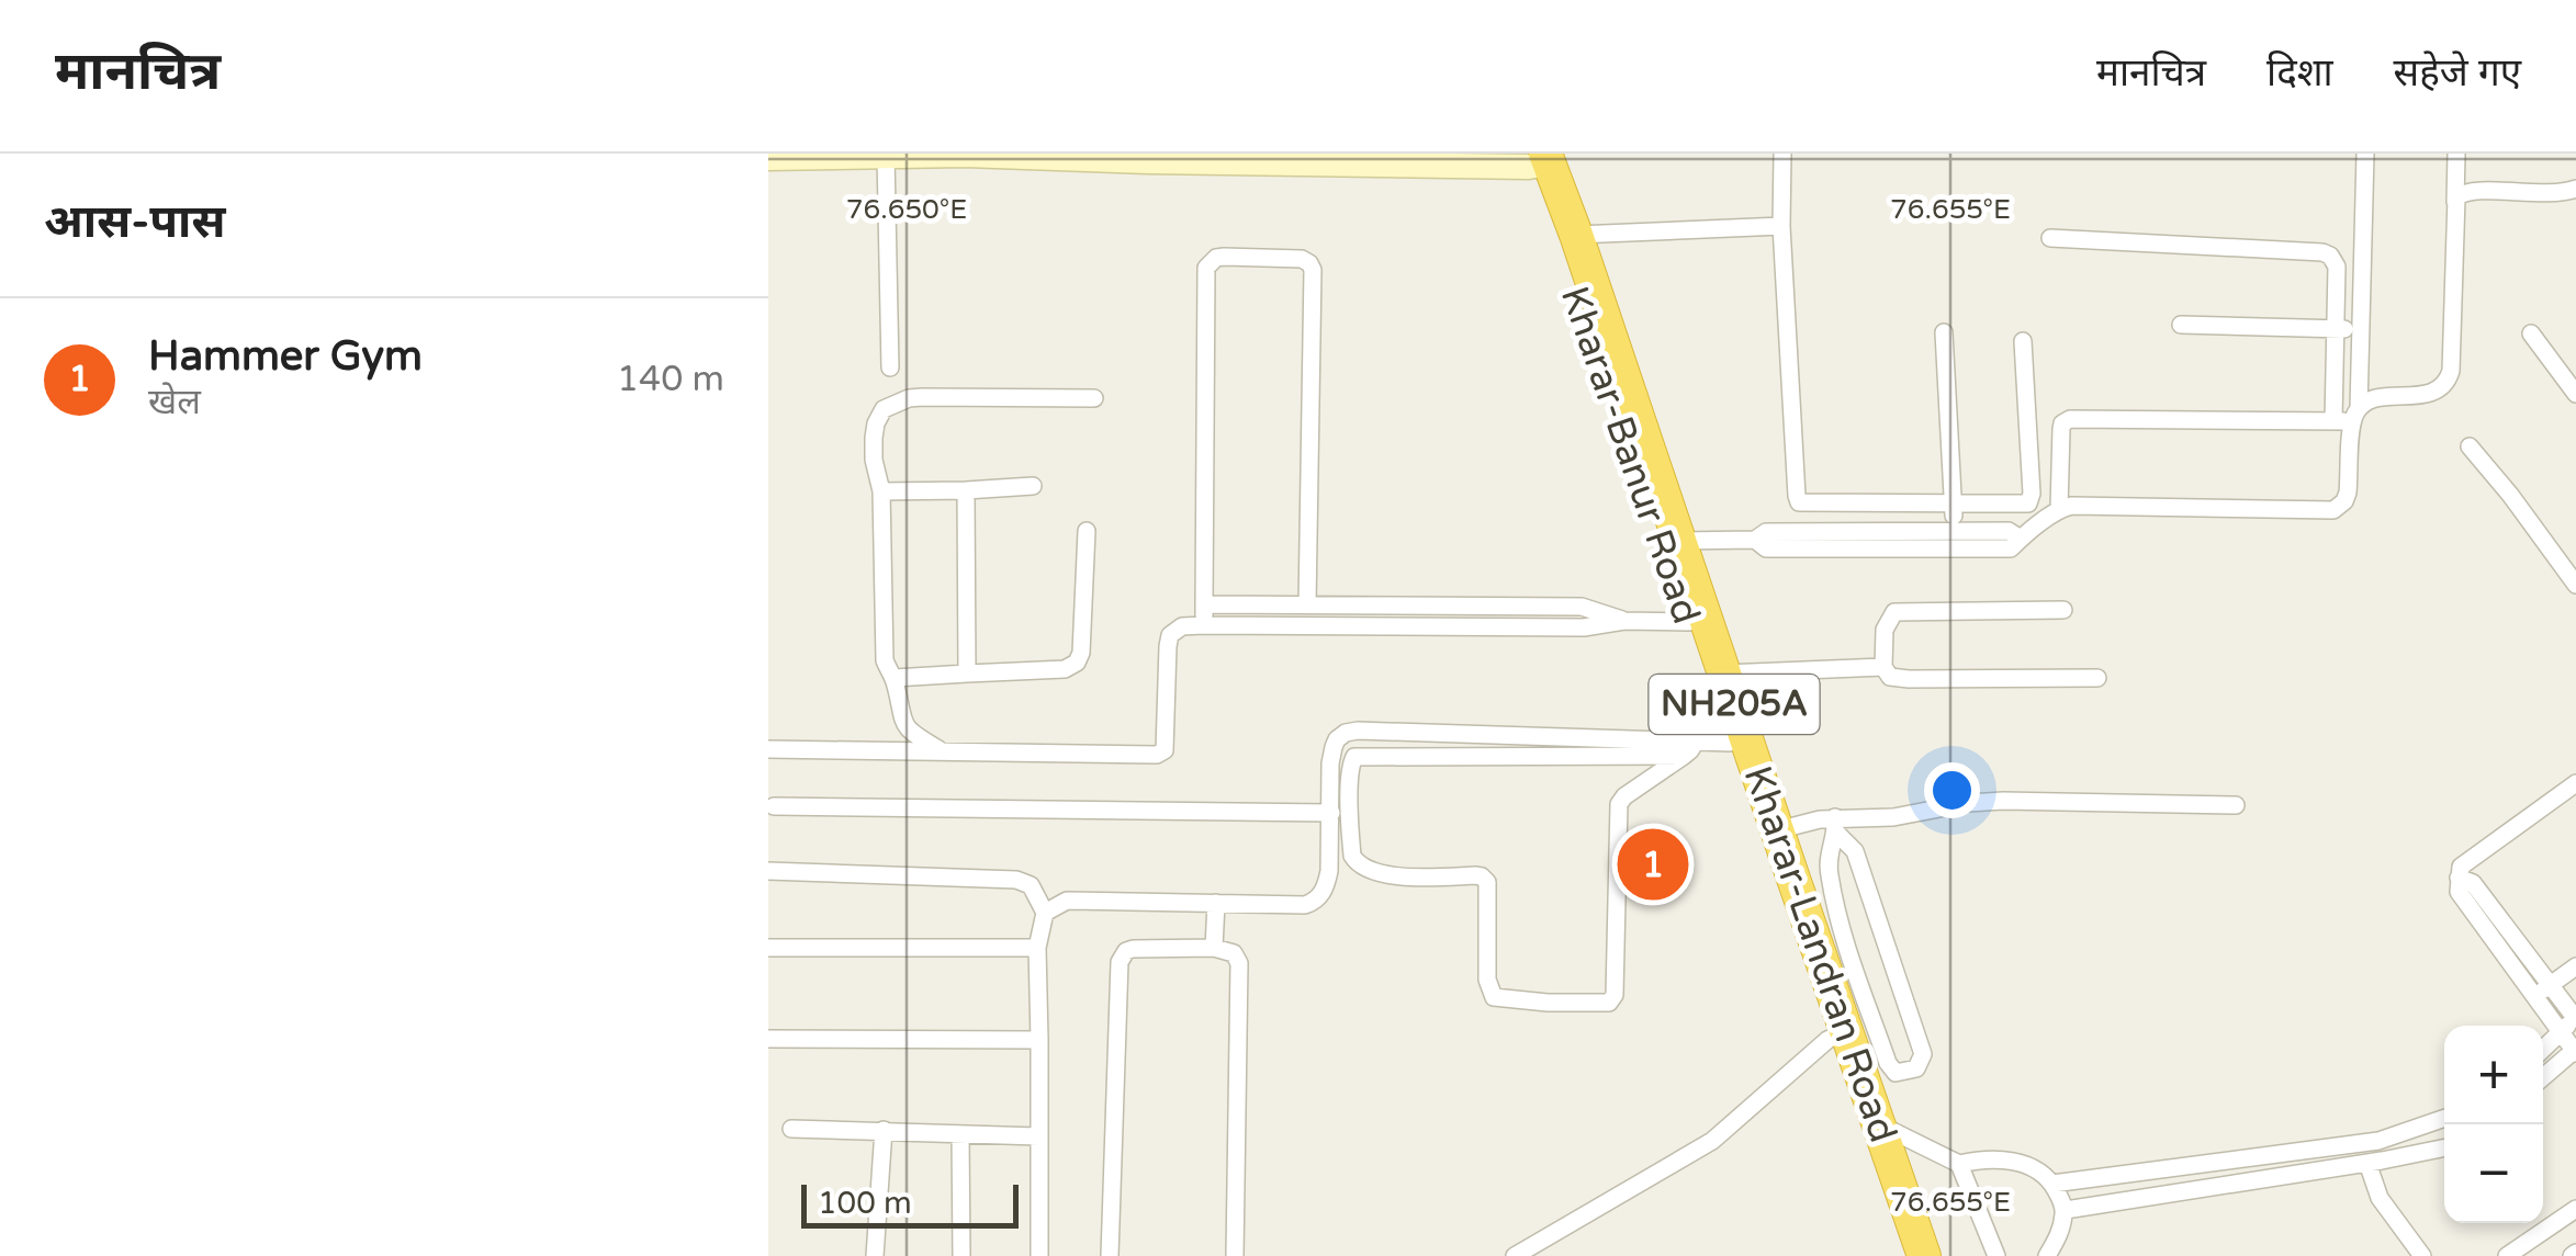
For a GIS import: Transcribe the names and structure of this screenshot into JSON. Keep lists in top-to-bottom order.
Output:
{
  "streets": {
    "highway": ["Kharar-Banur Road", "NH205A", "Kharar-Landran Road"]
  },
  "crossings": [
    ["Kharar-Banur Road", "Kharar-Landran Road"]
  ],
  "scale_bar": "100 m",
  "page": {
    "header": "मानचित्र",
    "nav": ["मानचित्र", "दिशा", "सहेजे गए"],
    "heading": "आस-पास",
    "list": [
      {
        "mark": "1",
        "name": "Hammer Gym",
        "note": "खेल",
        "value": "140 m"
      }
    ],
    "pins": "1",
    "map_buttons": ["+", "−"],
    "scale": "100 m"
  },
  "coordinates": ["76.650°E", "76.655°E"]
}
